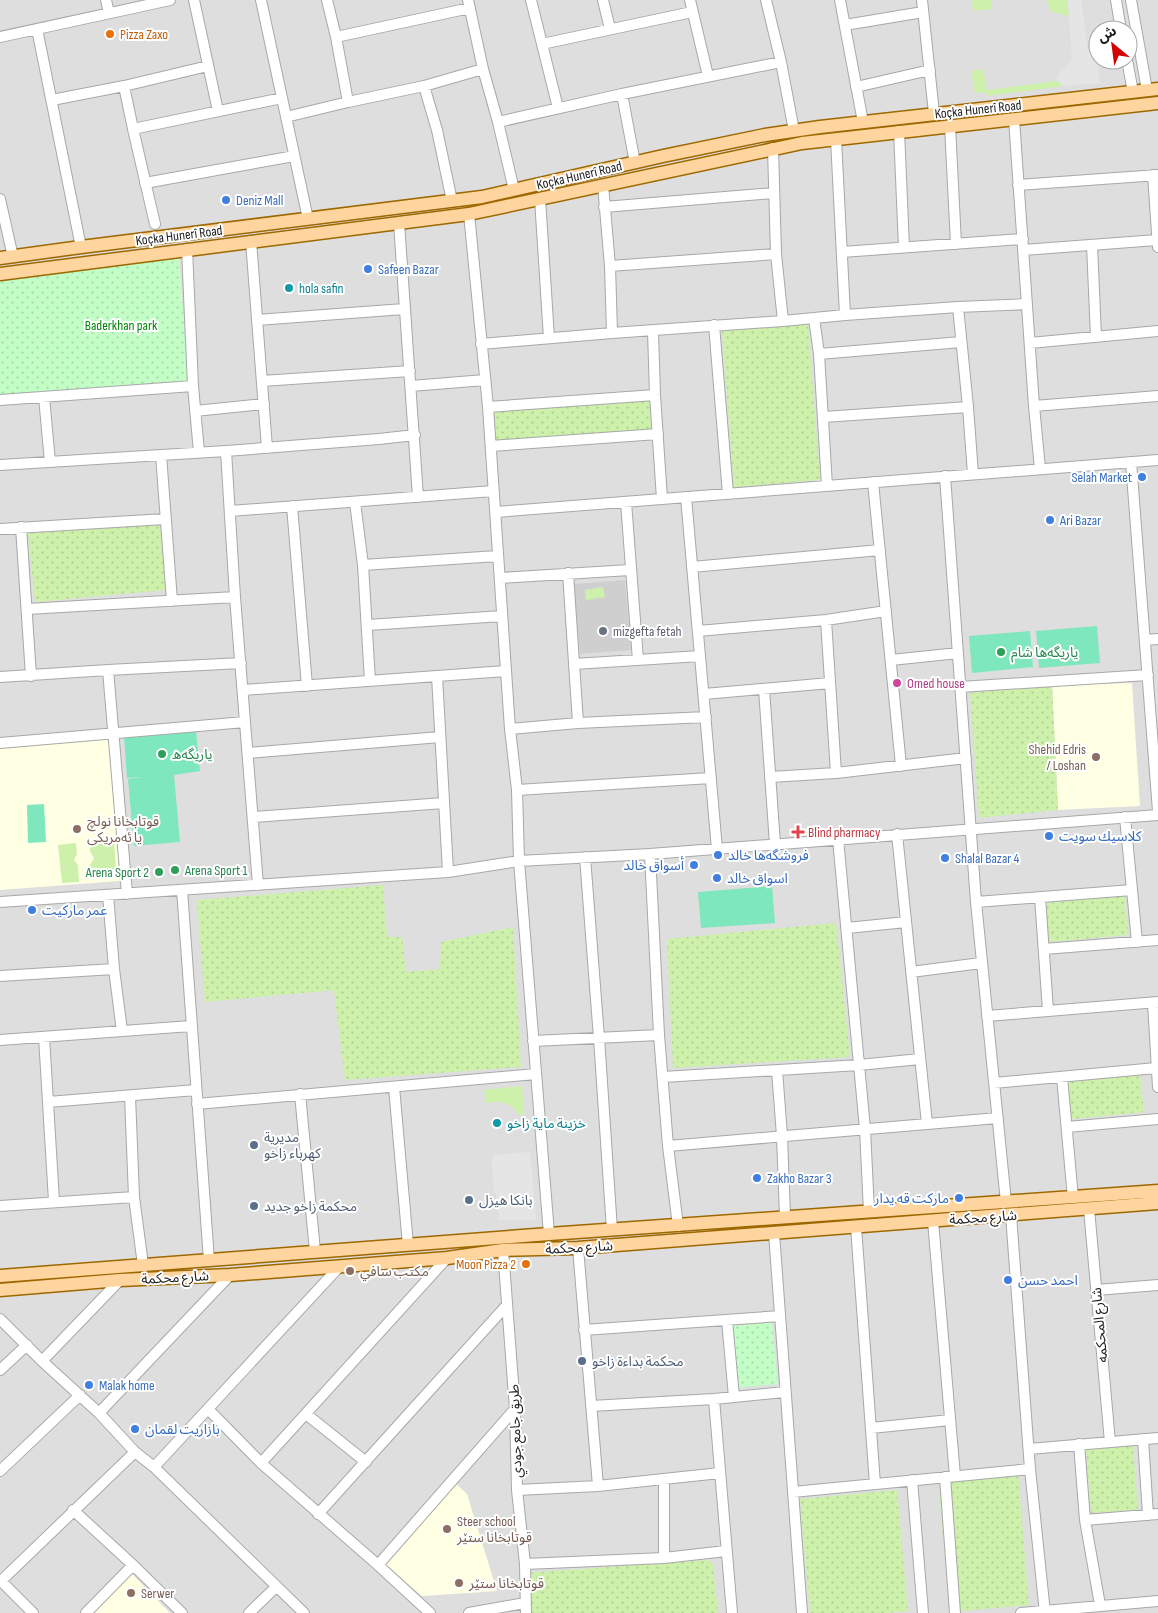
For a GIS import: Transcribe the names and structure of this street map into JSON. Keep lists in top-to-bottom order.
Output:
{
  "streets": {
    "main road": ["Koçka Hunerî Road", "شارع محكمة"],
    "street": ["شارع المحكمه", "طريق جامع جودي"]
  },
  "crossings": [
    ["شارع محكمة", "شارع المحكمه"],
    ["شارع محكمة", "طريق جامع جودي"]
  ],
  "parks": ["Baderkhan park"],
  "places": {
    "other": [
      "Pizza Zaxo",
      "Deniz Mall",
      "Safeen Bazar",
      "hola safin",
      "Selah Market",
      "Ari Bazar",
      "mizgefta fetah",
      "ياريگه‌ها شام",
      "Omed house",
      "یاریگه‌ه",
      "Shehid Edris / Loshan",
      "قوتابخانا نولچ يا ئەمريكى",
      "كلاسيك سويت",
      "فروشگەها خالد",
      "Shalal Bazar 4",
      "أسواق خالد",
      "Arena Sport 1",
      "Arena Sport 2",
      "اسواق خالد",
      "عمر ماركيت",
      "خزينة ماية زاخو",
      "مديرية كهرباء زاخو",
      "Zakho Bazar 3",
      "ماركت قه يدار",
      "بانکا هیزل",
      "محكمة زاخو جديد",
      "Moon Pizza 2",
      "مكتب سافي",
      "احمد حسن",
      "محكمة بداءة زاخو",
      "Malak home",
      "بازاريت لقمان",
      "Steer school قوتابخانا ستێر",
      "قوتابخانا ستێر",
      "Serwer"
    ],
    "health": ["Blind pharmacy"]
  },
  "north": "top left"
}
